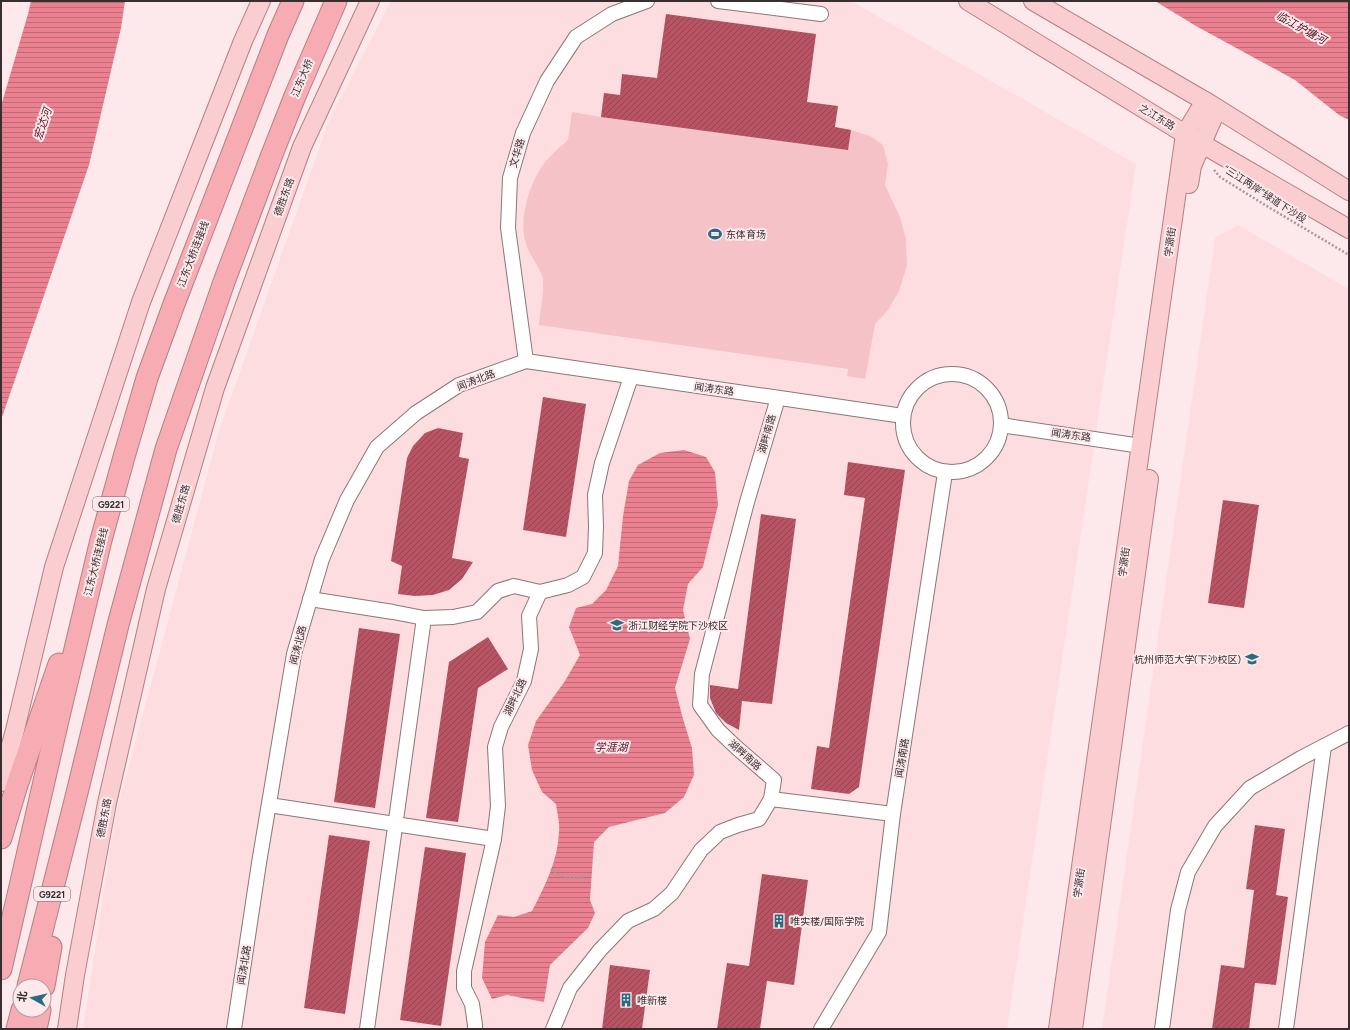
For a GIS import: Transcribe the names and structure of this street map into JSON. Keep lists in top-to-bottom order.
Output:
{
  "streets": {
    "highway": ["江东大桥", "江东大桥连接线", "G9221"],
    "main road": ["之江东路", "德胜东路", "学源街"],
    "street": [
      "文华路",
      "闻涛北路",
      "闻涛东路",
      "湖畔南路",
      "湖畔北路",
      "闻涛南路"
    ],
    "path": ["“三江两岸”绿道下沙段"]
  },
  "crossings": [
    ["江东大桥", "G9221"],
    ["之江东路", "“三江两岸”绿道下沙段"],
    ["之江东路", "学源街"],
    ["文华路", "闻涛北路"],
    ["文华路", "闻涛东路"],
    ["学源街", "闻涛东路"],
    ["闻涛北路", "闻涛东路"],
    ["闻涛东路", "湖畔南路"],
    ["闻涛东路", "闻涛南路"]
  ],
  "water": ["临江护塘河", "宏达河", "学涯湖"],
  "places": {
    "sports": ["东体育场"],
    "school or university": ["浙江财经学院下沙校区", "杭州师范大学(下沙校区)"],
    "building": ["唯实楼/国际学院", "唯新楼"]
  },
  "north": "left"
}
